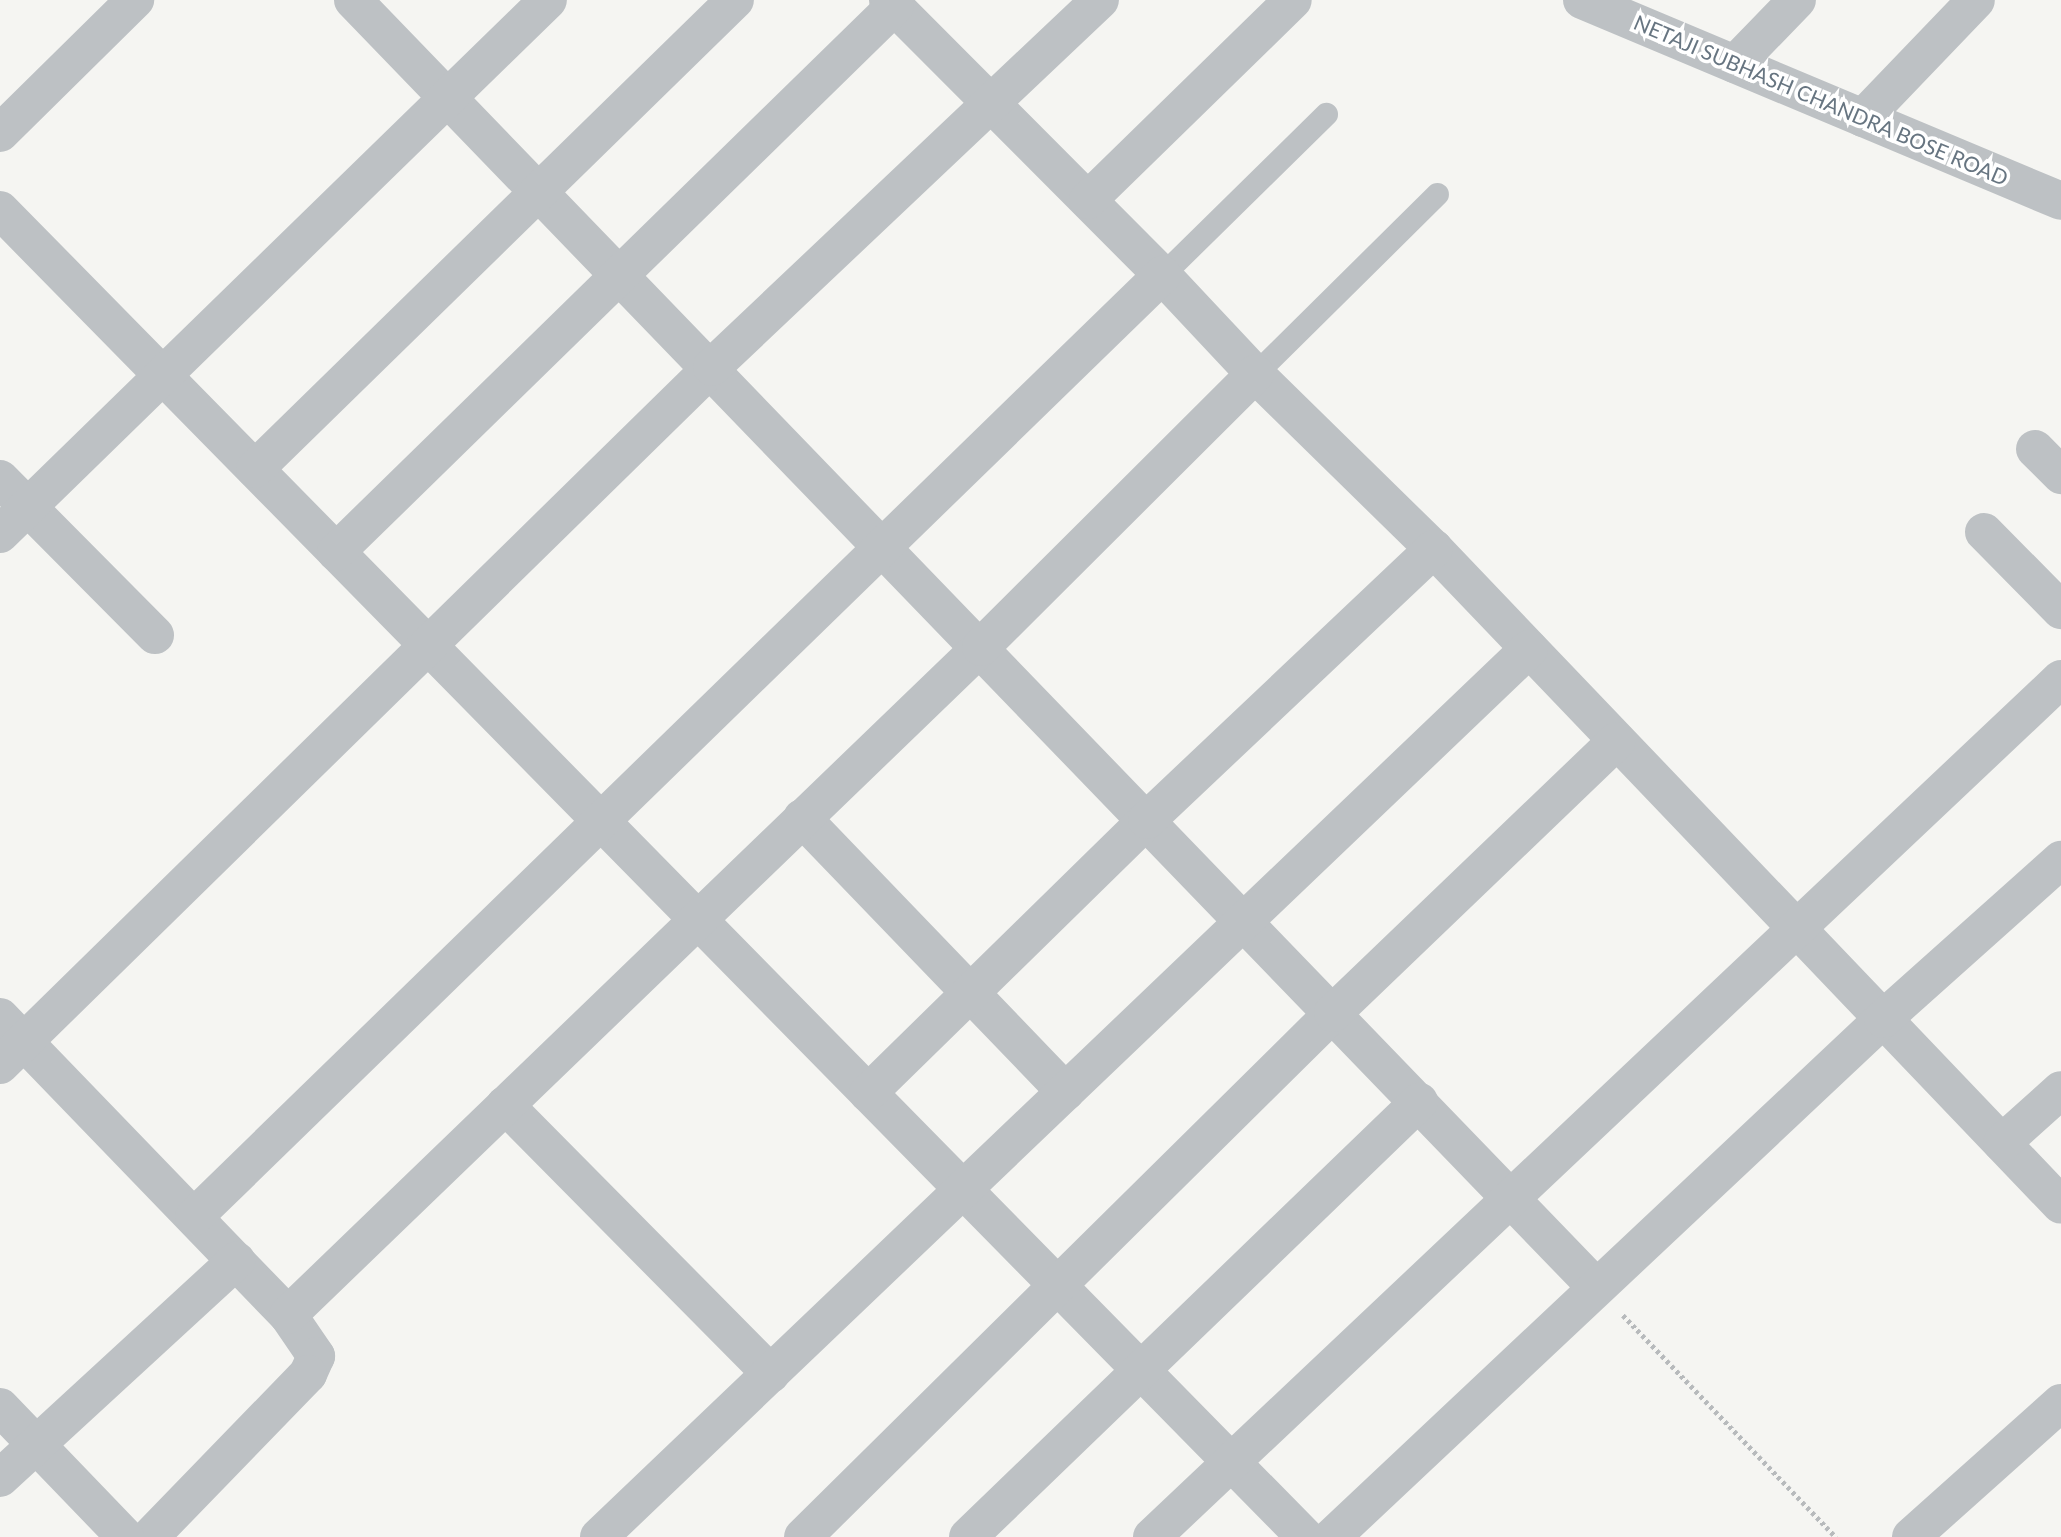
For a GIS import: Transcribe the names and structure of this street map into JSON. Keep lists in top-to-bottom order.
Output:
{
  "streets": {
    "street": ["NETAJI SUBHASH CHANDRA BOSE ROAD"]
  }
}
